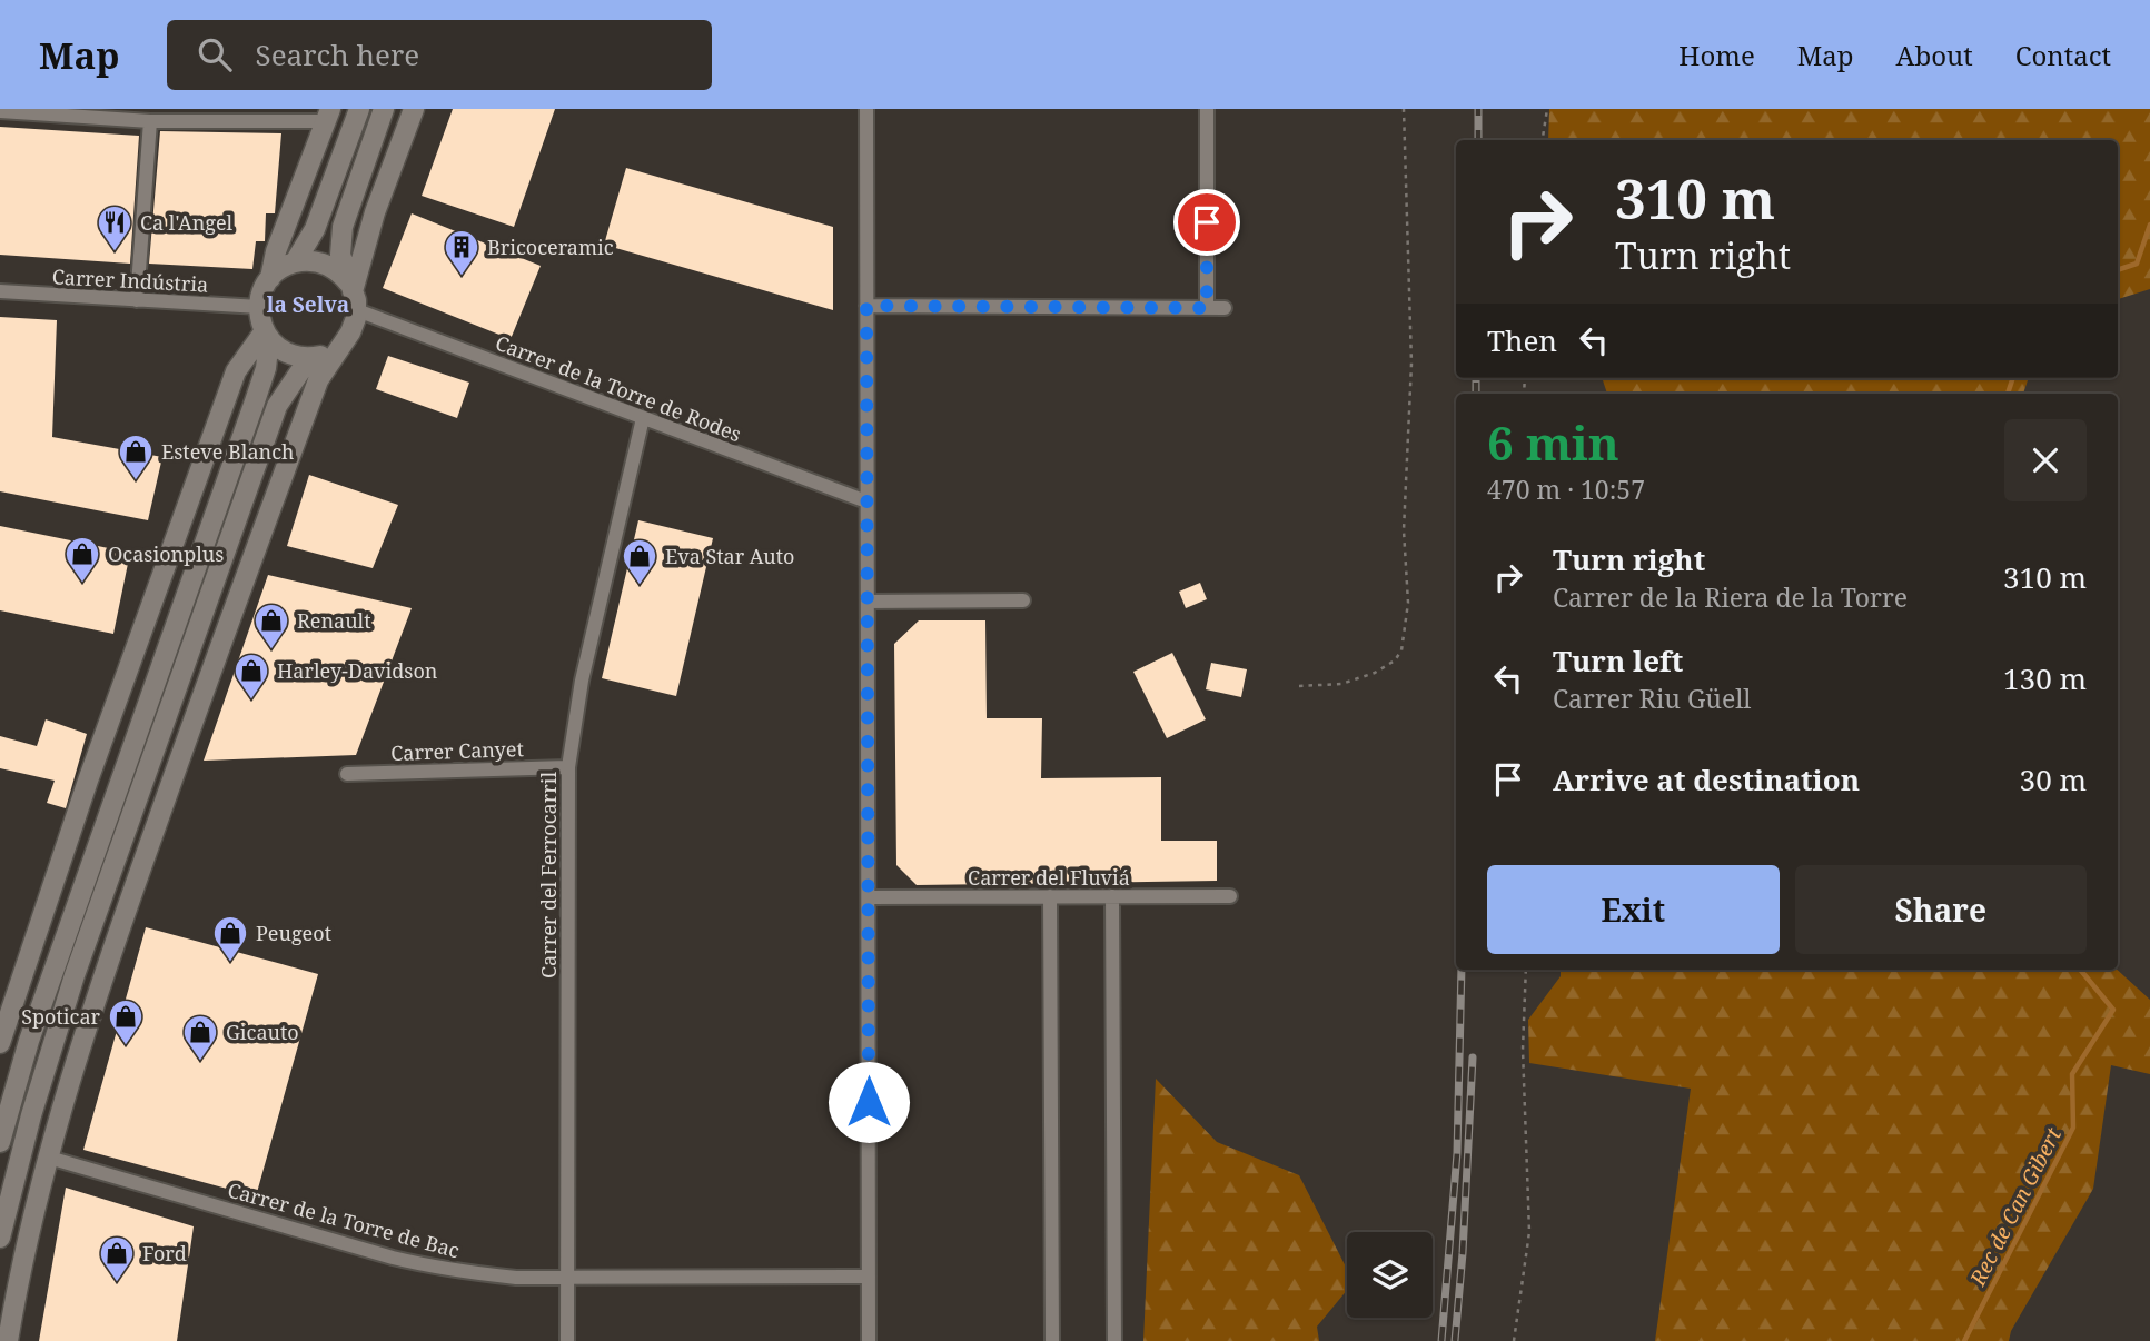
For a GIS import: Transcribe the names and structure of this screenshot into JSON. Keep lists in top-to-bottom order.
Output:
{
  "streets": {
    "street": [
      "Carrer Indústria",
      "Carrer de la Torre de Rodes",
      "Carrer Canyet",
      "Carrer del Ferrocarril",
      "Carrer del Fluviá",
      "Carrer de la Torre de Bac"
    ]
  },
  "crossings": [
    ["Carrer Indústria", "Carrer de la Torre de Rodes"],
    ["Carrer de la Torre de Rodes", "Carrer del Ferrocarril"],
    ["Carrer Canyet", "Carrer del Ferrocarril"],
    ["Carrer del Ferrocarril", "Carrer de la Torre de Bac"]
  ],
  "districts": ["la Selva"],
  "water": ["Rec de Can Gibert"],
  "places": {
    "restaurant": ["Ca l'Angel"],
    "building": ["Bricoceramic"],
    "shop": [
      "Esteve Blanch",
      "Ocasionplus",
      "Eva Star Auto",
      "Renault",
      "Harley-Davidson",
      "Peugeot",
      "Spoticar",
      "Gicauto",
      "Ford"
    ]
  },
  "page": {
    "header": "Map",
    "search": "Search here",
    "nav": [
      "Home",
      "Map",
      "About",
      "Contact"
    ],
    "turn": ["310 m", "Turn right"],
    "then": "Then",
    "heading": ["6 min", "470 m · 10:57"],
    "list": [
      {
        "name": "Turn right",
        "note": "Carrer de la Riera de la Torre",
        "value": "310 m"
      },
      {
        "name": "Turn left",
        "note": "Carrer Riu Güell",
        "value": "130 m"
      },
      {
        "name": "Arrive at destination",
        "value": "30 m"
      }
    ],
    "buttons": ["Exit", "Share"]
  }
}
